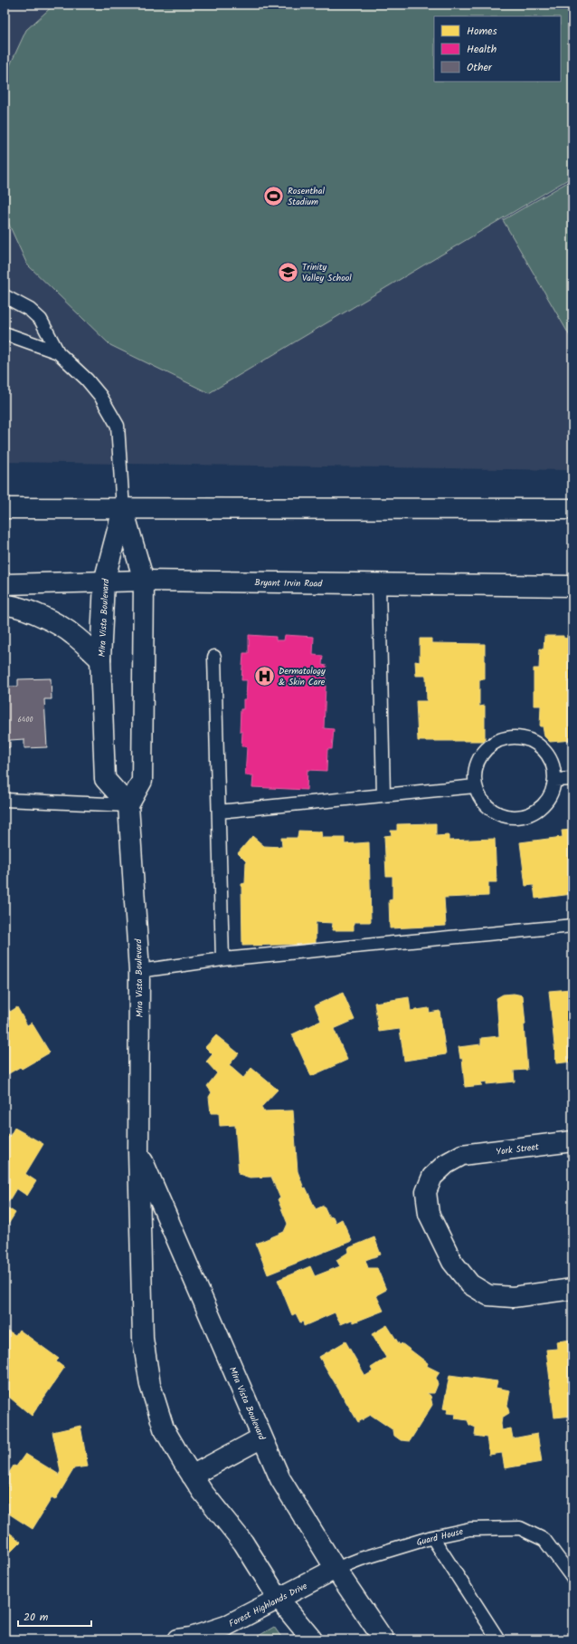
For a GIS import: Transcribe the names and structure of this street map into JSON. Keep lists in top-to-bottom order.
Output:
{
  "streets": {
    "street": [
      "Bryant Irvin Road",
      "Mira Vista Boulevard",
      "York Street",
      "Forest Highlands Drive"
    ],
    "lane": ["Guard House"]
  },
  "crossings": [
    ["Bryant Irvin Road", "Mira Vista Boulevard"],
    ["Mira Vista Boulevard", "Guard House"],
    ["Mira Vista Boulevard", "Forest Highlands Drive"],
    ["Guard House", "Forest Highlands Drive"]
  ],
  "places": {
    "sports": ["Rosenthal Stadium"],
    "school or university": ["Trinity Valley School"],
    "hospital": ["Dermatology & Skin Care"]
  },
  "house_numbers": ["6400"],
  "legend": ["Homes", "Health", "Other"],
  "scale_bar": "20 m"
}
